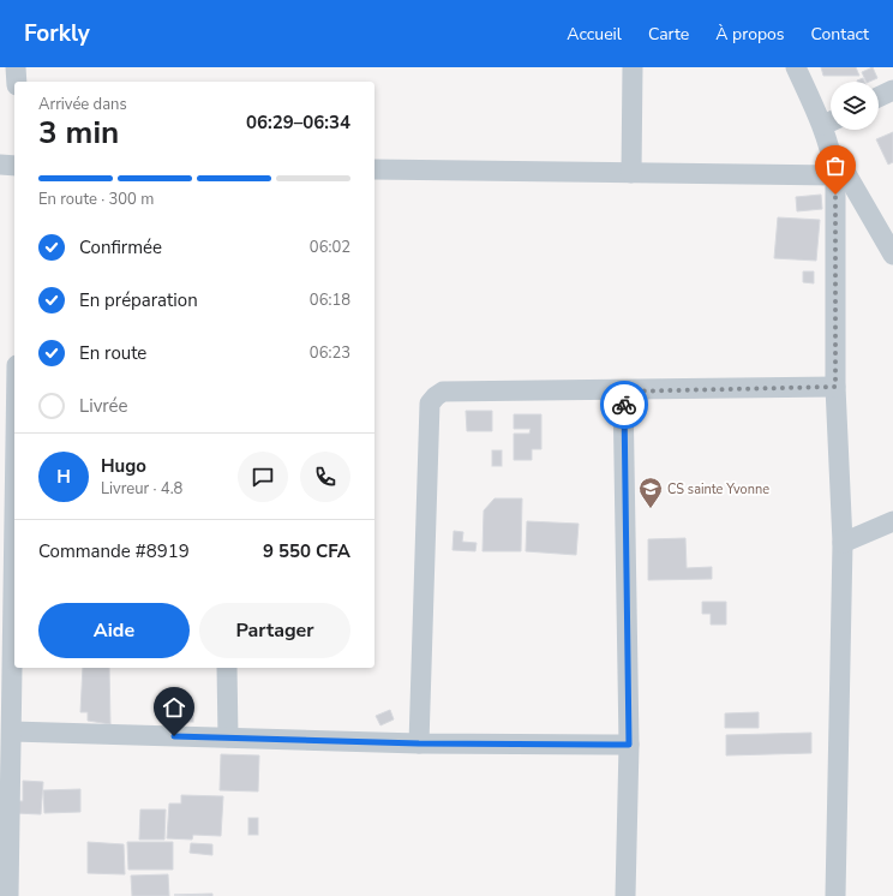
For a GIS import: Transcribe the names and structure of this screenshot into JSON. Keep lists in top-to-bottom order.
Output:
{
  "places": {
    "school or university": ["CS sainte Yvonne"]
  },
  "page": {
    "header": "Forkly",
    "nav": [
      "Accueil",
      "Carte",
      "À propos",
      "Contact"
    ],
    "heading": ["3 min", "Arrivée dans", "06:29–06:34"],
    "panel": [
      "Hugo",
      "Livreur · 4.8",
      "Commande #8919",
      "9 550 CFA"
    ],
    "bar": "En route · 300 m",
    "list": [
      ["Confirmée", "06:02"],
      ["En préparation", "06:18"],
      ["En route", "06:23"],
      "Livrée"
    ],
    "round": "H",
    "buttons": ["Aide", "Partager"]
  }
}
